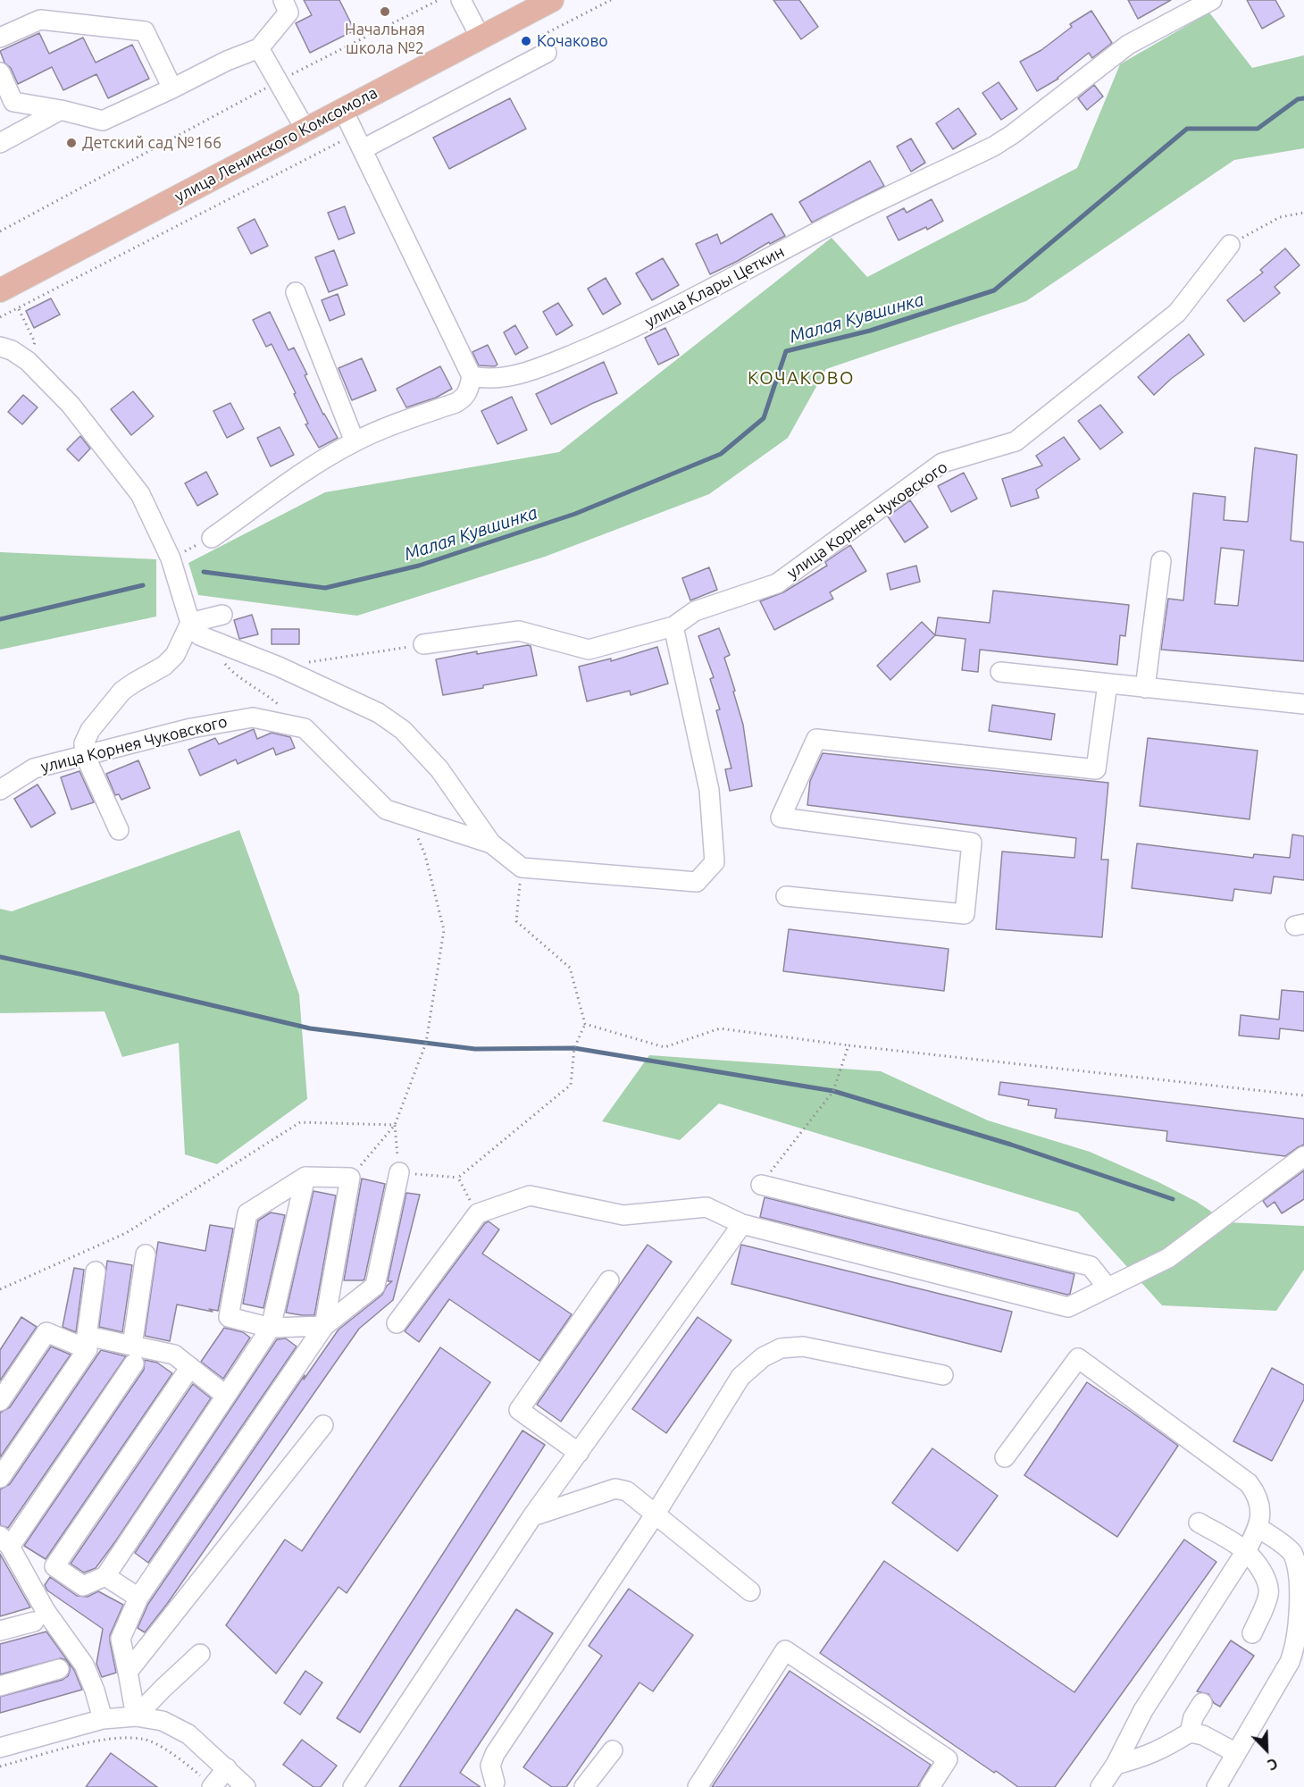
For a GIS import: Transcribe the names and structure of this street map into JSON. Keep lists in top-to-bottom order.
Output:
{
  "streets": {
    "main road": ["улица Ленинского Комсомола"],
    "street": ["улица Клары Цеткин", "улица Корнея Чуковского"]
  },
  "districts": ["КОЧАКОВО"],
  "water": ["Малая Кувшинка"],
  "places": ["Начальная школа №2", "Кочаково", "Детский сад №166"],
  "north": "bottom right"
}
